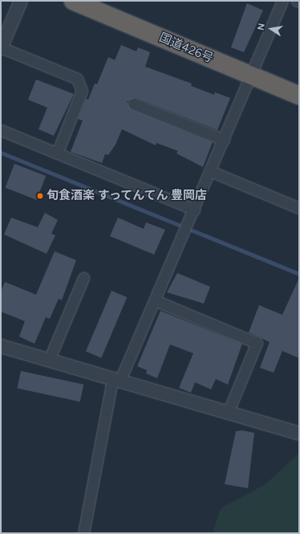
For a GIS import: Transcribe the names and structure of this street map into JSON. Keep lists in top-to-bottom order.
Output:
{
  "streets": {
    "highway": ["国道426号"]
  },
  "places": ["旬食酒楽 すってんてん 豊岡店"],
  "north": "left"
}
